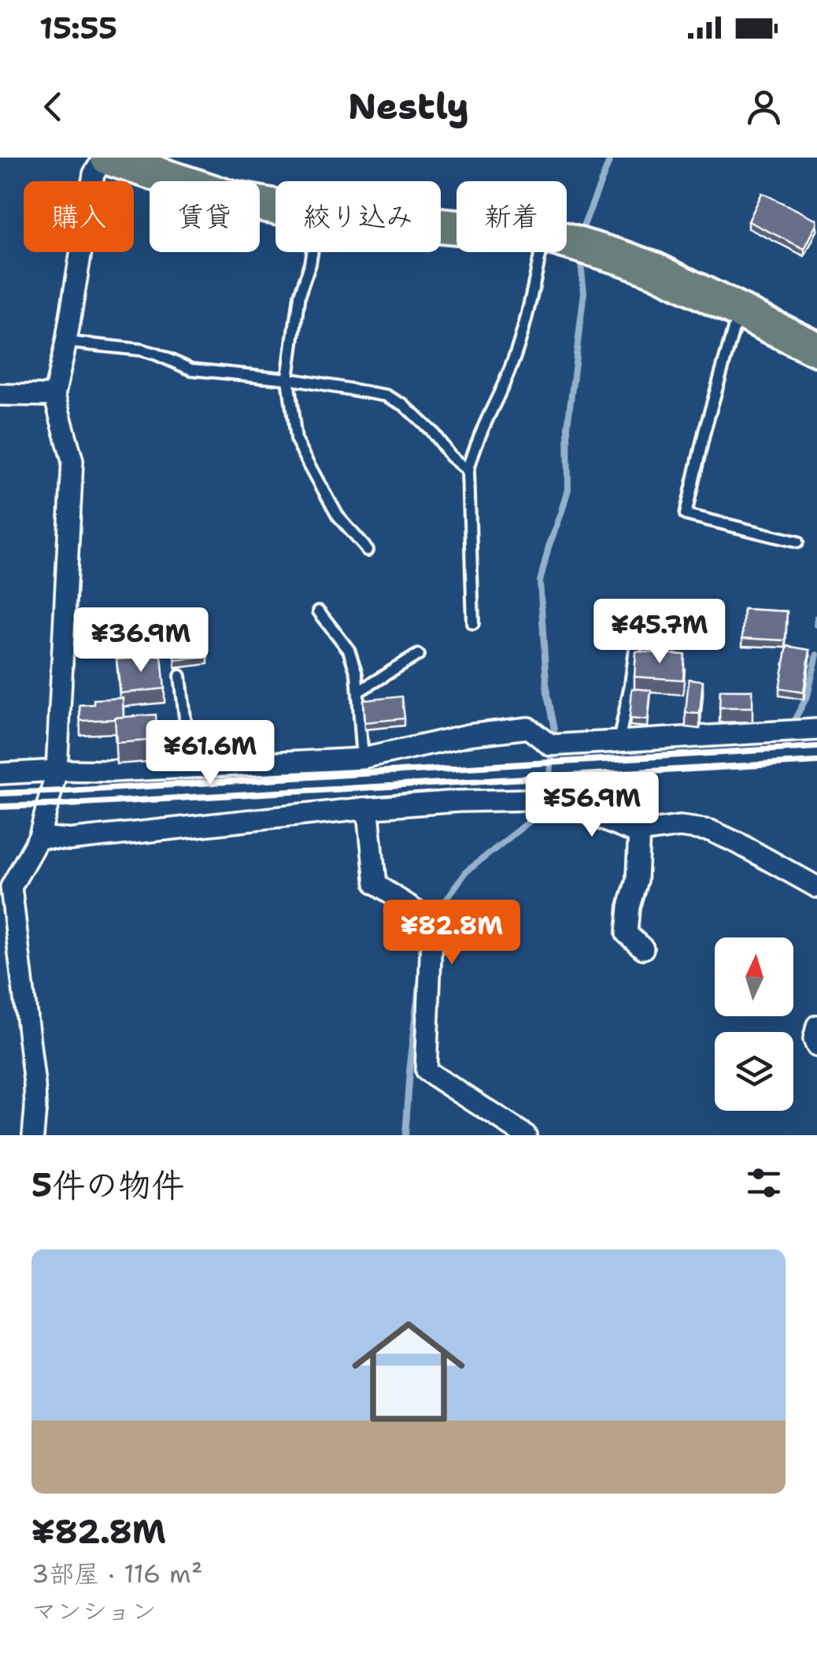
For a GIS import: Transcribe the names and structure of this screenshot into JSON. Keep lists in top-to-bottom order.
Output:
{
  "north": "top",
  "page": {
    "status": "15:55",
    "header": "Nestly",
    "chip": [
      "購入",
      "賃貸",
      "絞り込み",
      "新着"
    ],
    "price": [
      "¥45.7M",
      "¥36.9M",
      "¥61.6M",
      "¥56.9M",
      "¥82.8M"
    ],
    "heading": "5件の物件",
    "list": [
      {
        "name": "¥82.8M",
        "note": "3部屋 · 116 m² · マンション"
      }
    ]
  }
}
